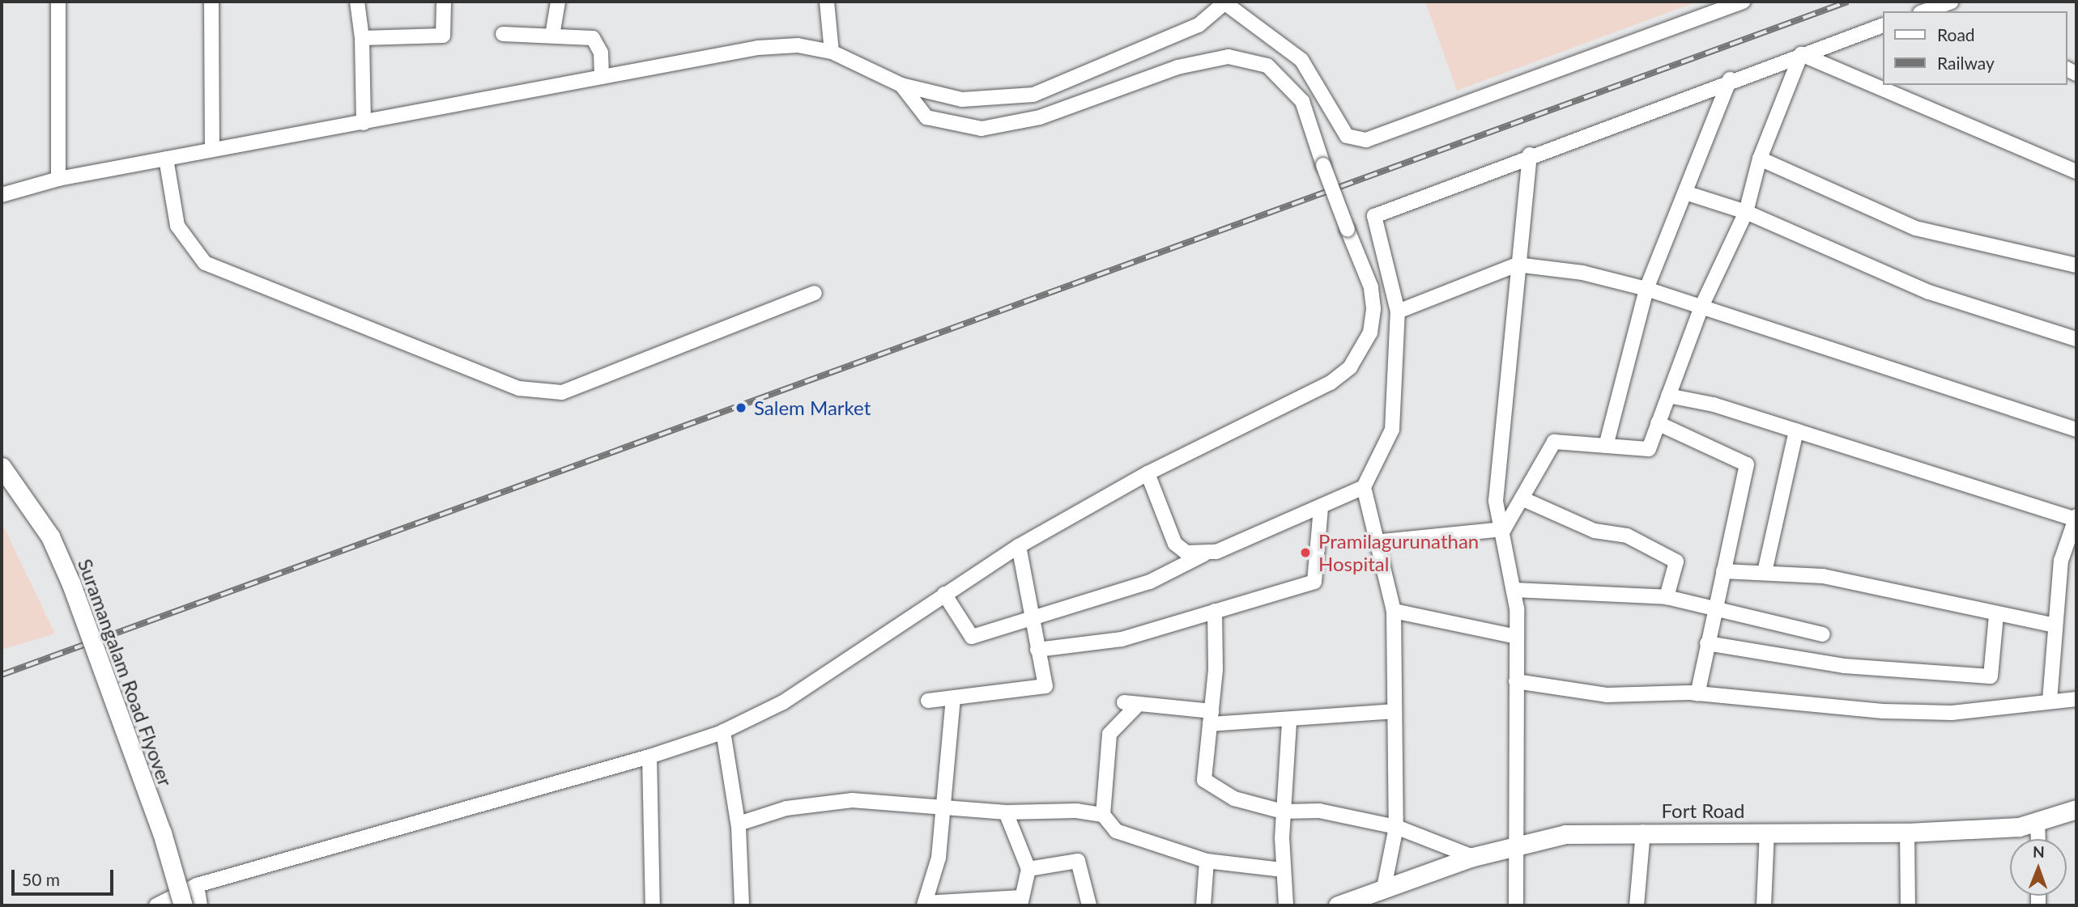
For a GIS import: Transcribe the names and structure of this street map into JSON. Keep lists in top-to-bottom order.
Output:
{
  "streets": {
    "main road": ["Suramangalam Road Flyover", "Fort Road"]
  },
  "places": ["Salem Market", "Pramilagurunathan Hospital"],
  "legend": ["Road", "Railway"],
  "scale_bar": "50 m",
  "north": "top"
}
